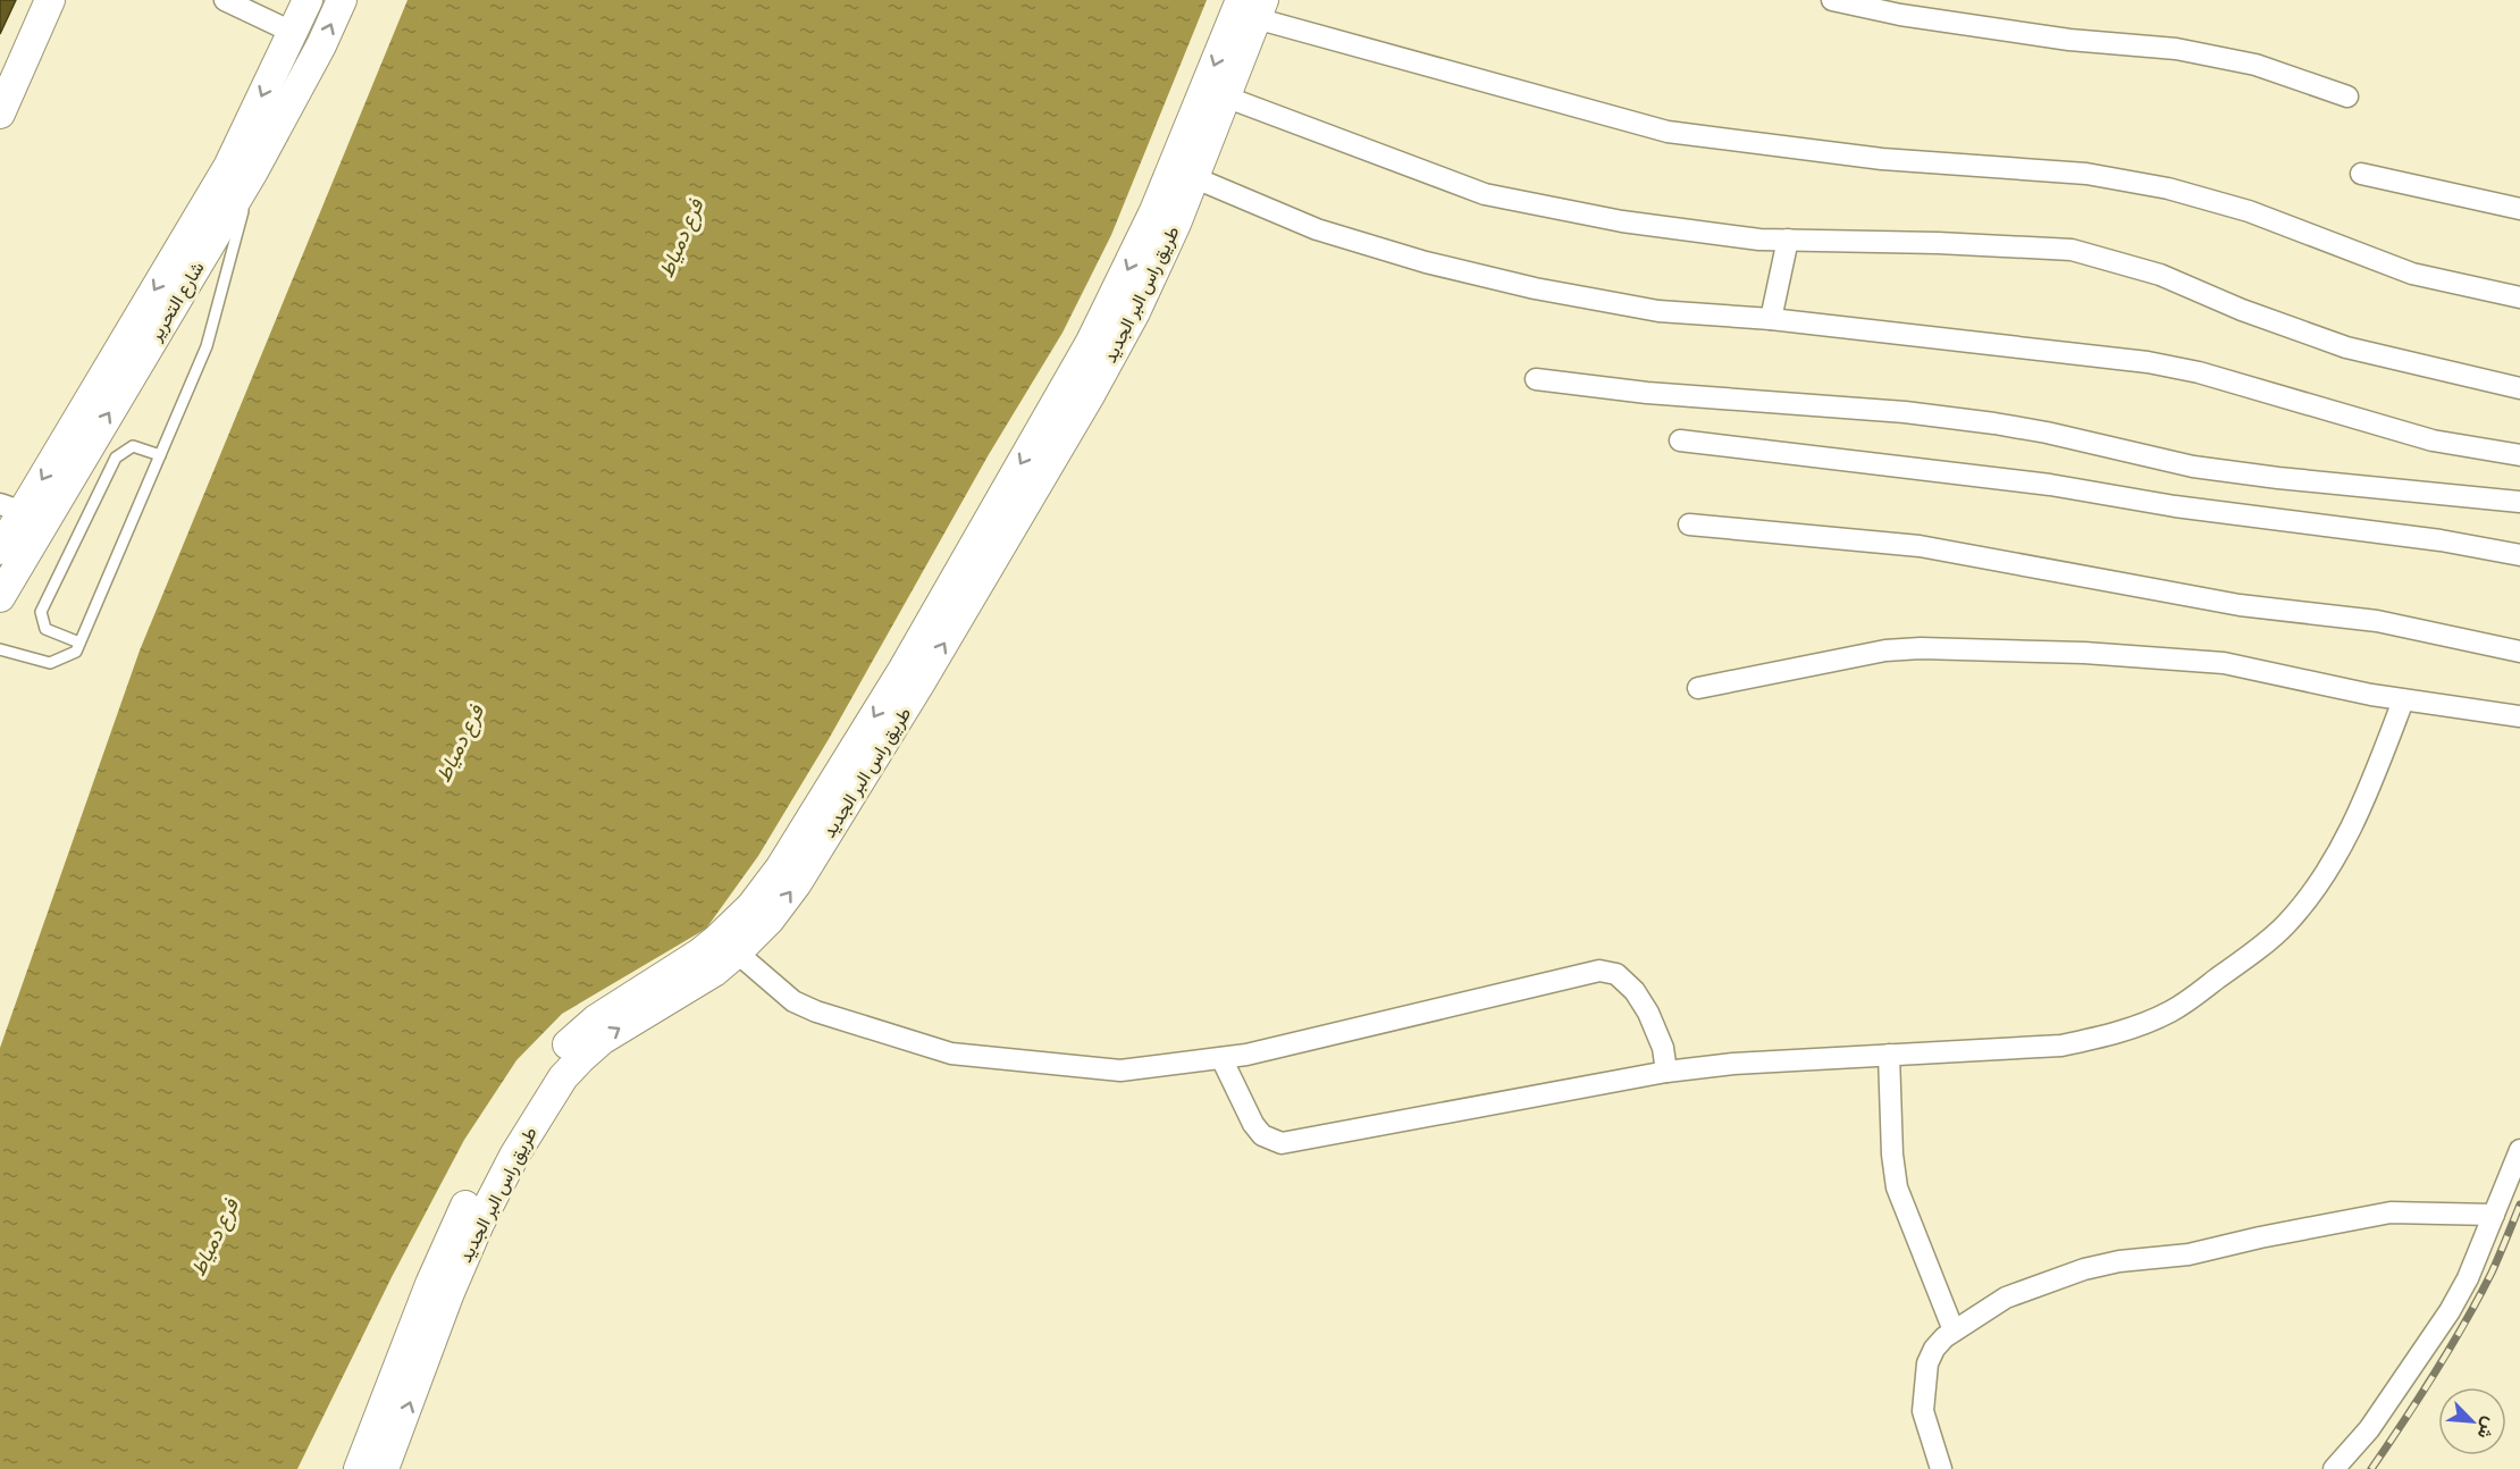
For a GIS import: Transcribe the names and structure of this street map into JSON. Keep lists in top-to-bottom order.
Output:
{
  "streets": {
    "main road": ["طريق راس البر الجديد", "شارع التحرير"]
  },
  "water": ["فرع دمياط"],
  "north": "bottom right"
}
